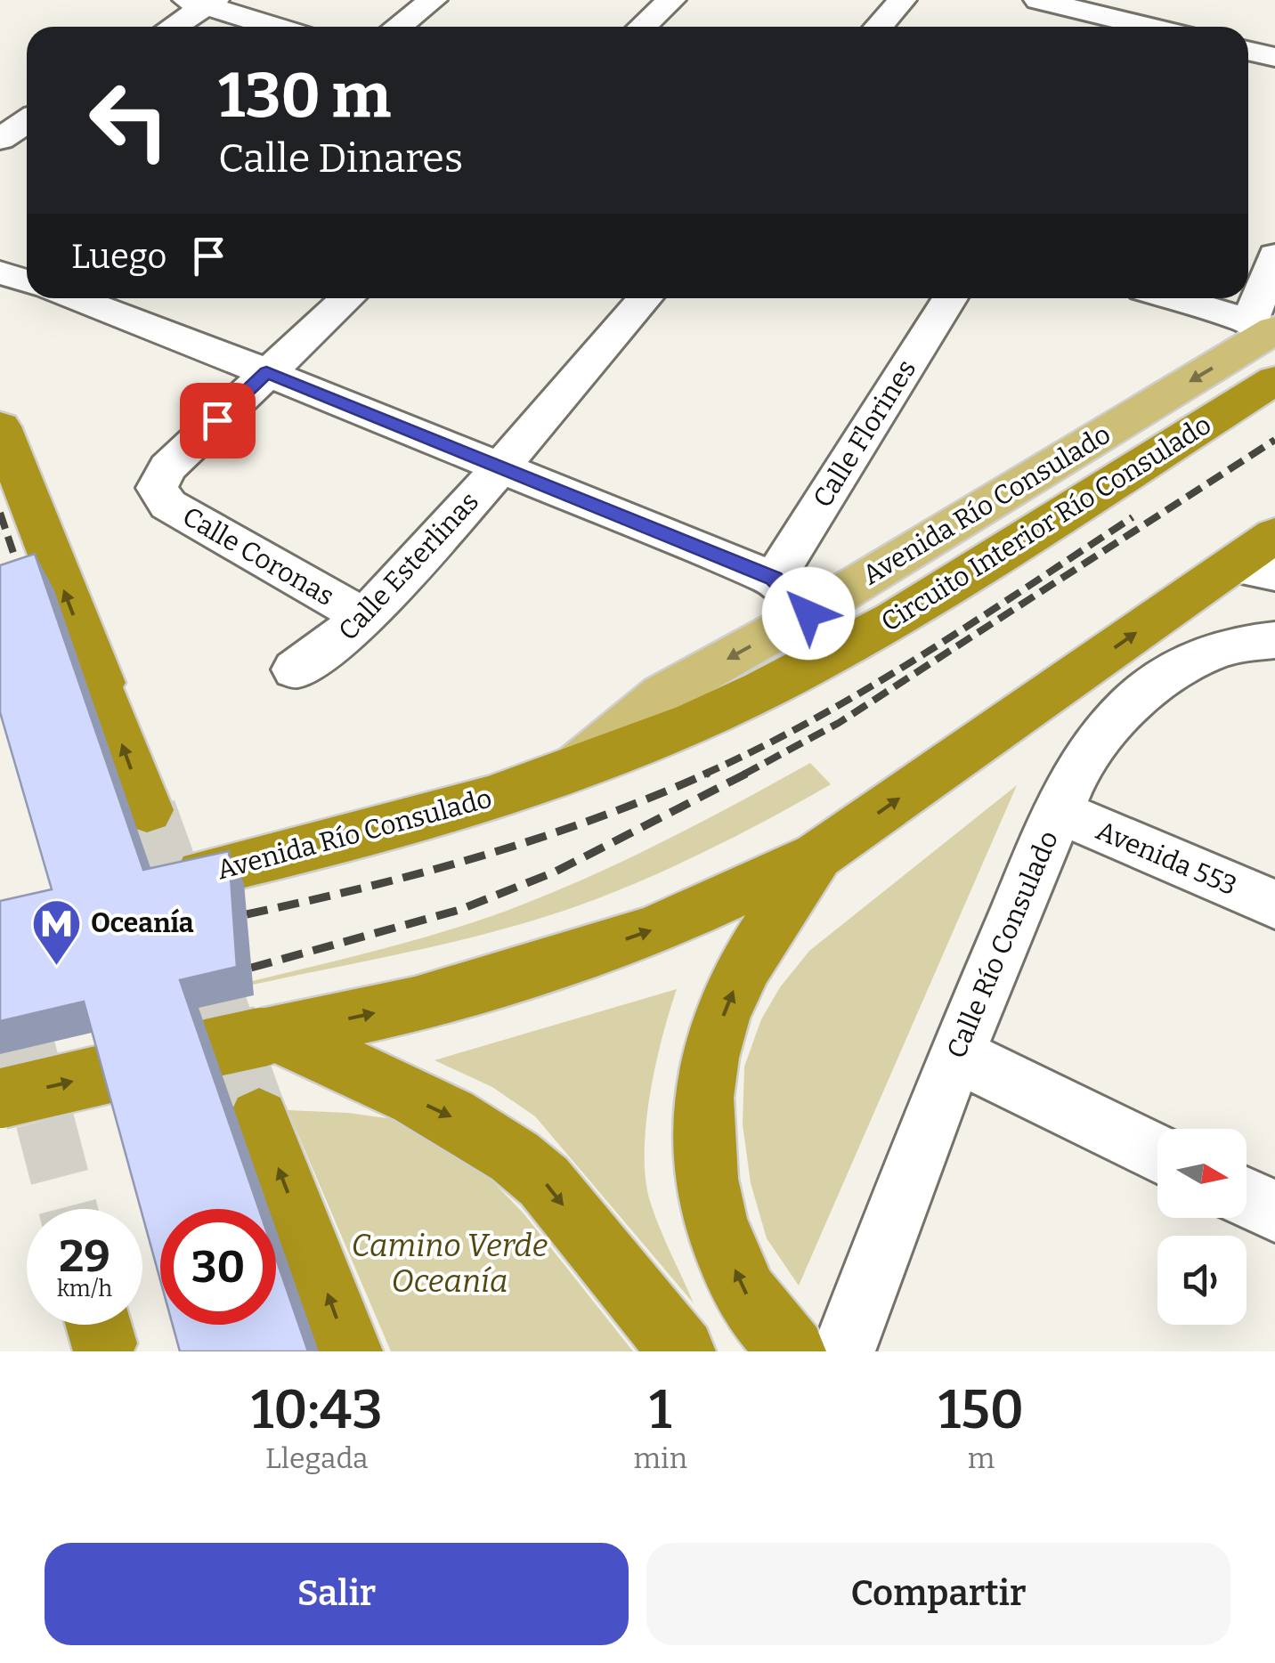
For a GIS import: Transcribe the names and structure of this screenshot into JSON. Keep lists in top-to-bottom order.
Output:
{
  "streets": {
    "highway": ["Avenida Río Consulado", "Circuito Interior Río Consulado"],
    "street": [
      "Calle Florines",
      "Calle Coronas",
      "Calle Esterlinas",
      "Avenida 553",
      "Calle Río Consulado"
    ]
  },
  "crossings": [
    ["Avenida Río Consulado", "Circuito Interior Río Consulado"],
    ["Calle Coronas", "Calle Esterlinas"],
    ["Avenida 553", "Calle Río Consulado"]
  ],
  "one_way": ["Avenida Río Consulado"],
  "parks": ["Camino Verde Oceanía"],
  "places": {
    "metro station": ["Oceanía"]
  },
  "north": "right",
  "page": {
    "turn": ["130 m", "Calle Dinares"],
    "then": "Luego",
    "speed": "29 km/h",
    "limit": "30",
    "eta": [
      "10:43",
      "Llegada",
      "1",
      "min",
      "150",
      "m"
    ],
    "buttons": ["Salir", "Compartir"]
  }
}
